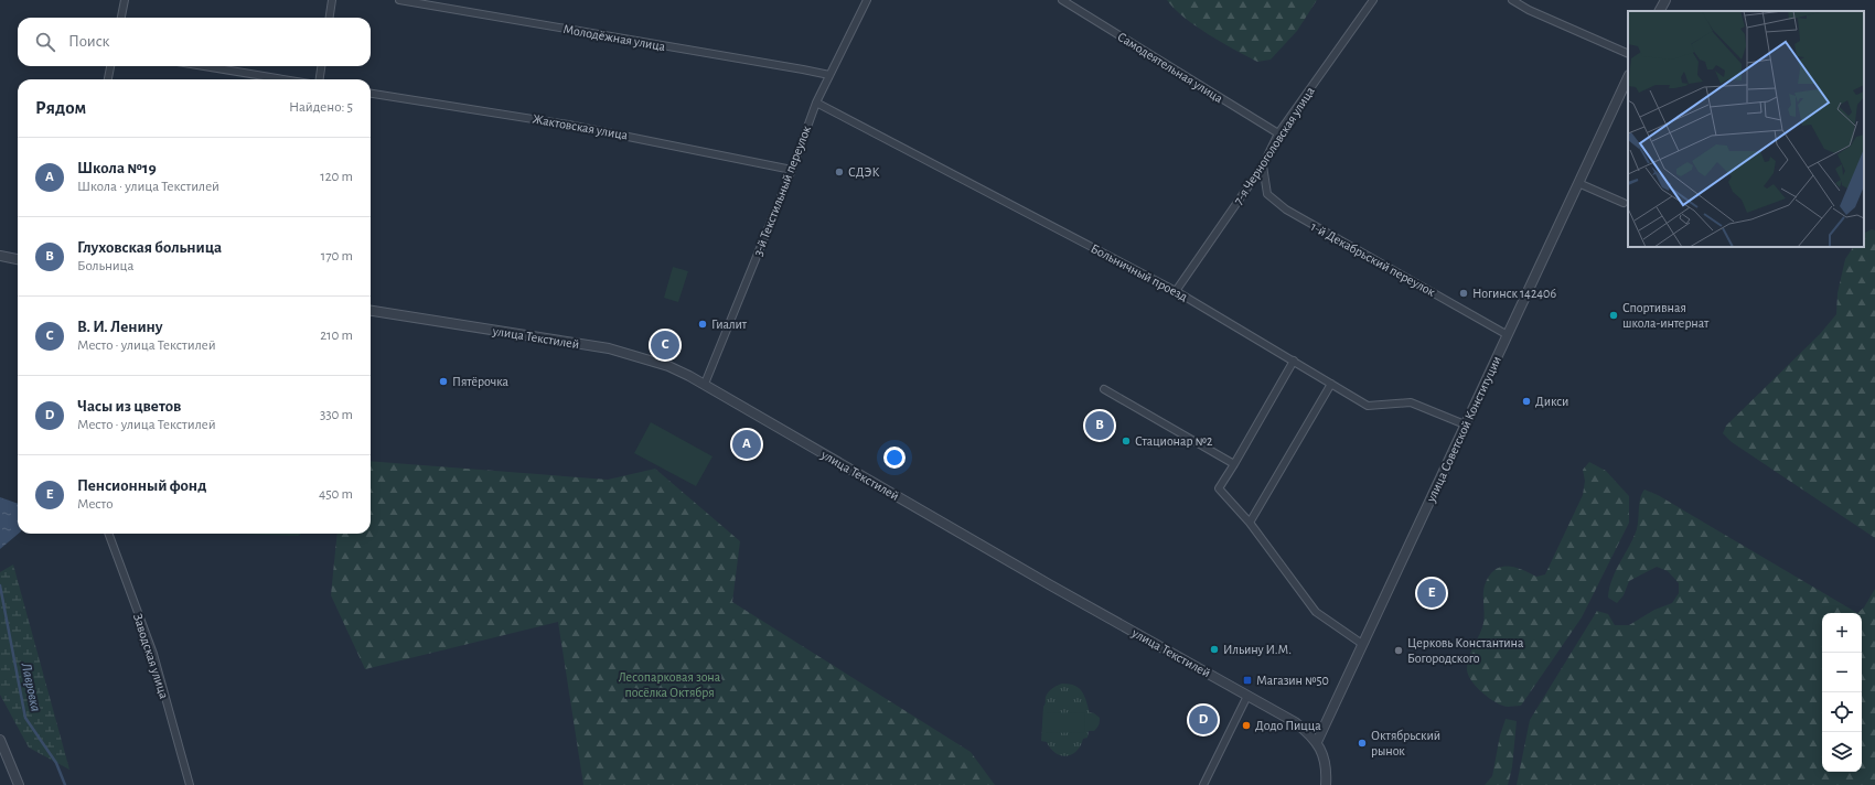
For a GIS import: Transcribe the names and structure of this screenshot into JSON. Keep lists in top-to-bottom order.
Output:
{
  "streets": {
    "street": [
      "Молодёжная улица",
      "Самодеятельная улица",
      "Жактовская улица",
      "7-я Черноголовская улица",
      "3-й Текстильный переулок",
      "1-й Декабрьский переулок",
      "Больничный проезд",
      "улица Текстилей",
      "улица Советской Конституции",
      "Заводская улица"
    ]
  },
  "crossings": [
    ["Молодёжная улица", "3-й Текстильный переулок"],
    ["Самодеятельная улица", "7-я Черноголовская улица"],
    ["Жактовская улица", "3-й Текстильный переулок"],
    ["7-я Черноголовская улица", "1-й Декабрьский переулок"],
    ["7-я Черноголовская улица", "Больничный проезд"],
    ["3-й Текстильный переулок", "Больничный проезд"],
    ["3-й Текстильный переулок", "улица Текстилей"],
    ["1-й Декабрьский переулок", "улица Советской Конституции"],
    ["Больничный проезд", "улица Советской Конституции"],
    ["улица Текстилей", "улица Советской Конституции"]
  ],
  "water": ["Лавровка"],
  "parks": ["Лесопарковая зона посёлка Октября"],
  "places": {
    "other": [
      "СДЭК",
      "Ногинск 142406",
      "Спортивная школа-интернат",
      "Гиалит",
      "Пятёрочка",
      "Дикси",
      "Стационар №2",
      "Ильину И.М.",
      "Церковь Константина Богородского",
      "Додо Пицца",
      "Октябрьский рынок"
    ],
    "transit": ["Магазин №50"]
  },
  "page": {
    "search": "Поиск",
    "heading": ["Рядом", "Найдено: 5"],
    "list": [
      {
        "mark": "A",
        "name": "Школа №19",
        "note": "Школа · улица Текстилей",
        "value": "120 m"
      },
      {
        "mark": "B",
        "name": "Глуховская больница",
        "note": "Больница",
        "value": "170 m"
      },
      {
        "mark": "C",
        "name": "В. И. Ленину",
        "note": "Место · улица Текстилей",
        "value": "210 m"
      },
      {
        "mark": "D",
        "name": "Часы из цветов",
        "note": "Место · улица Текстилей",
        "value": "330 m"
      },
      {
        "mark": "E",
        "name": "Пенсионный фонд",
        "note": "Место",
        "value": "450 m"
      }
    ],
    "pins": [
      "C",
      "B",
      "A",
      "E",
      "D"
    ],
    "map_buttons": ["+", "−"]
  }
}
